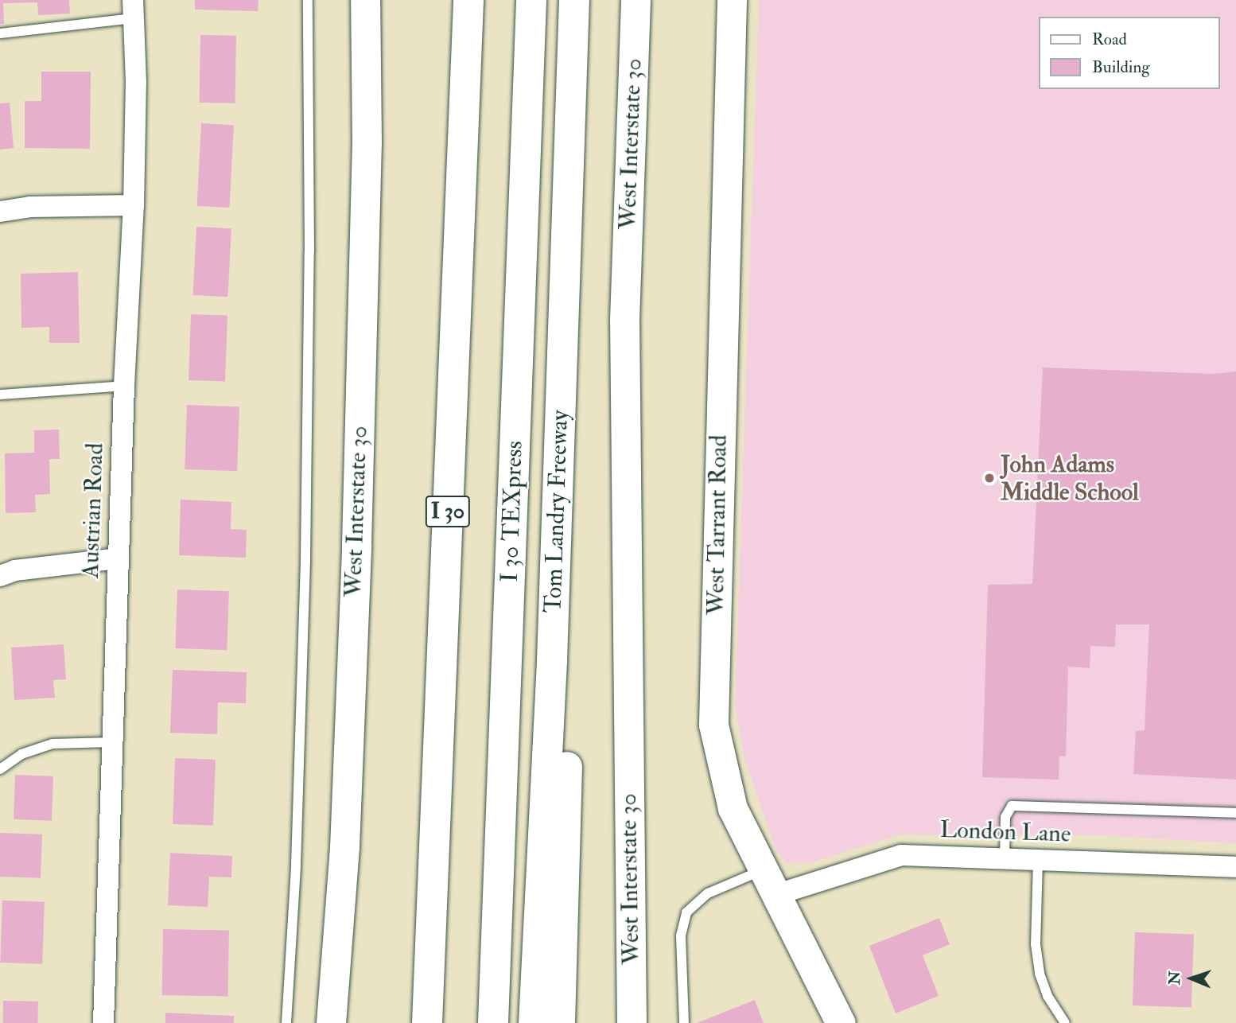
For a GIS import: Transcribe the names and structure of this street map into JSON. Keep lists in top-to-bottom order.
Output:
{
  "streets": {
    "highway": ["I 30", "I 30 TEXpress", "Tom Landry Freeway"],
    "main road": ["West Interstate 30", "West Tarrant Road"],
    "street": ["Austrian Road", "London Lane"]
  },
  "crossings": [
    ["West Tarrant Road", "London Lane"]
  ],
  "places": ["John Adams Middle School"],
  "legend": ["Road", "Building"],
  "north": "left"
}
